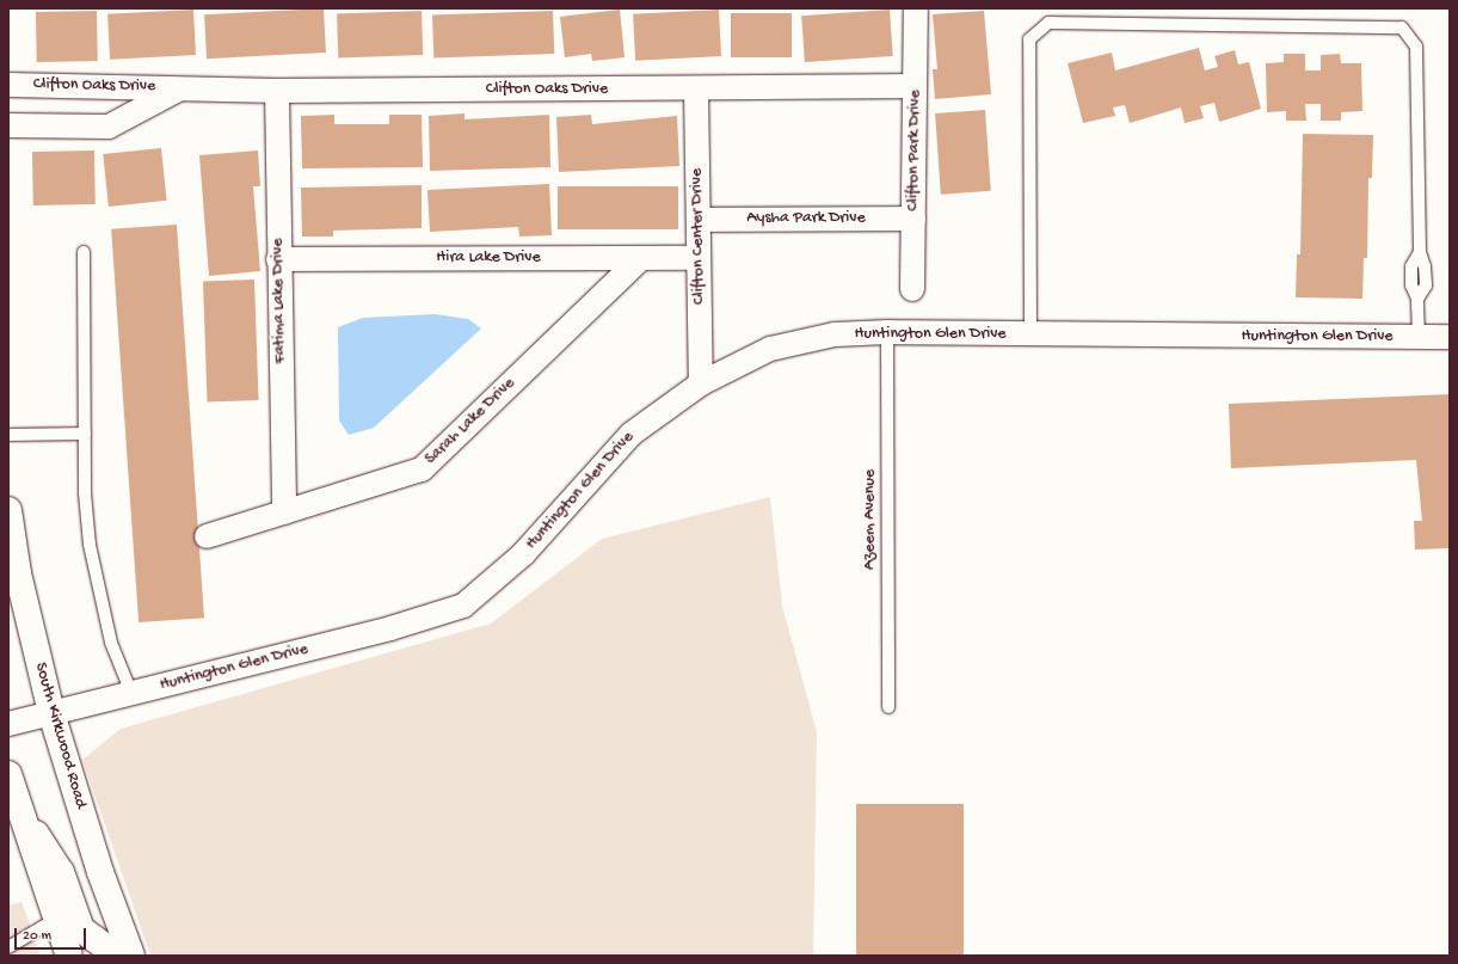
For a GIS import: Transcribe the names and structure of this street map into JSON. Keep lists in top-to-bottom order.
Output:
{
  "streets": {
    "main road": ["South Kirkwood Road"],
    "street": [
      "Clifton Oaks Drive",
      "Clifton Park Drive",
      "Aysha Park Drive",
      "Clifton Center Drive",
      "Hira Lake Drive",
      "Fatima Lake Drive",
      "Huntington Glen Drive",
      "Sarah Lake Drive"
    ],
    "lane": ["Azeem Avenue"]
  },
  "crossings": [
    ["Clifton Oaks Drive", "Clifton Park Drive"],
    ["Clifton Oaks Drive", "Clifton Center Drive"],
    ["Clifton Oaks Drive", "Fatima Lake Drive"],
    ["Clifton Park Drive", "Aysha Park Drive"],
    ["Aysha Park Drive", "Clifton Center Drive"],
    ["Clifton Center Drive", "Hira Lake Drive"],
    ["Clifton Center Drive", "Huntington Glen Drive"],
    ["Hira Lake Drive", "Fatima Lake Drive"],
    ["Hira Lake Drive", "Sarah Lake Drive"],
    ["Fatima Lake Drive", "Sarah Lake Drive"],
    ["Huntington Glen Drive", "Azeem Avenue"],
    ["Huntington Glen Drive", "South Kirkwood Road"]
  ],
  "scale_bar": "20 m"
}
